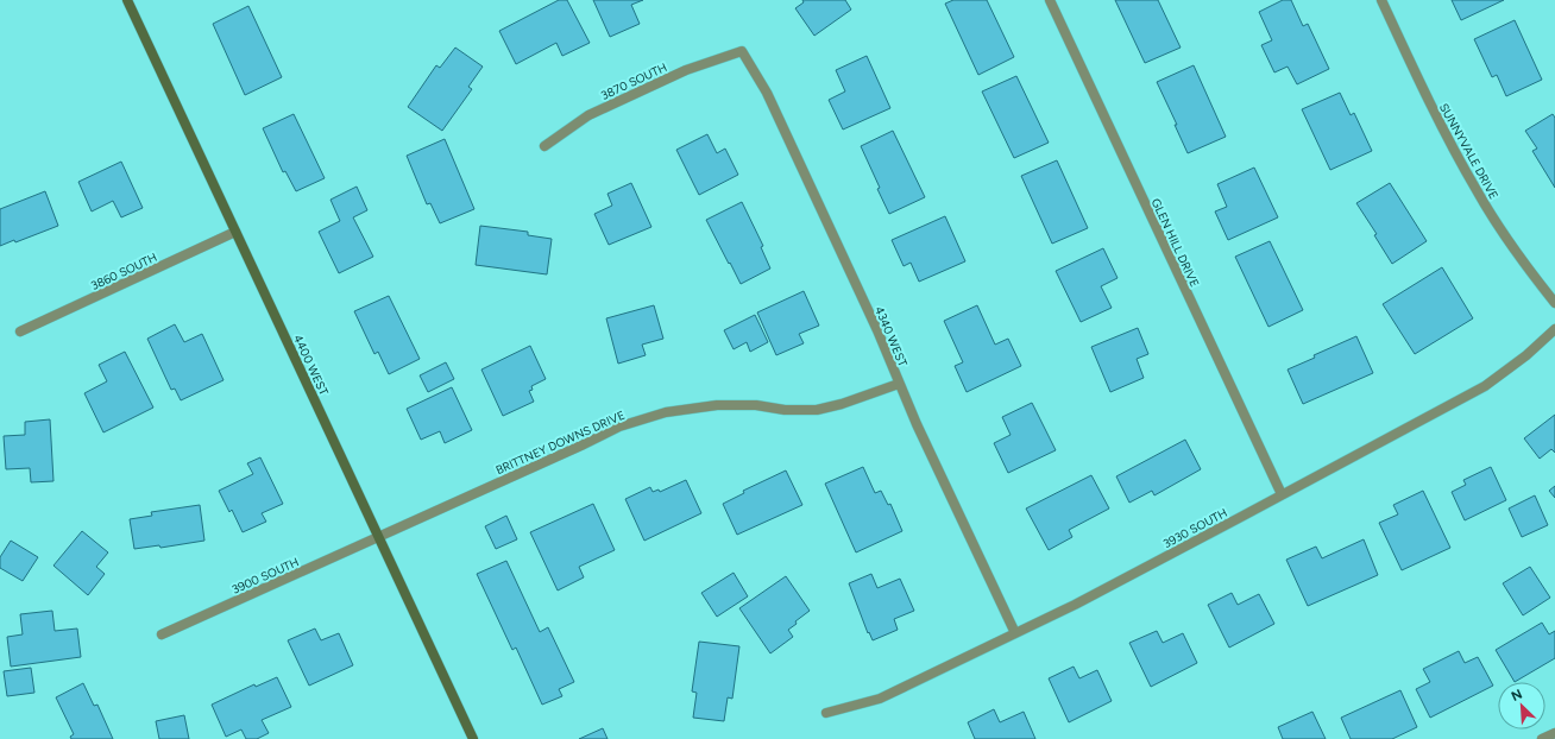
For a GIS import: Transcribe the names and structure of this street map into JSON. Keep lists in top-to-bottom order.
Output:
{
  "streets": {
    "street": [
      "3870 SOUTH",
      "SUNNYVALE DRIVE",
      "GLEN HILL DRIVE",
      "3860 SOUTH",
      "4340 WEST",
      "4400 WEST",
      "BRITTNEY DOWNS DRIVE",
      "3930 SOUTH",
      "3900 SOUTH"
    ]
  },
  "crossings": [
    ["3870 SOUTH", "4340 WEST"],
    ["GLEN HILL DRIVE", "3930 SOUTH"],
    ["3860 SOUTH", "4400 WEST"],
    ["4340 WEST", "BRITTNEY DOWNS DRIVE"],
    ["4340 WEST", "3930 SOUTH"],
    ["4400 WEST", "BRITTNEY DOWNS DRIVE"],
    ["4400 WEST", "3900 SOUTH"],
    ["BRITTNEY DOWNS DRIVE", "3900 SOUTH"]
  ],
  "north": "top left"
}
